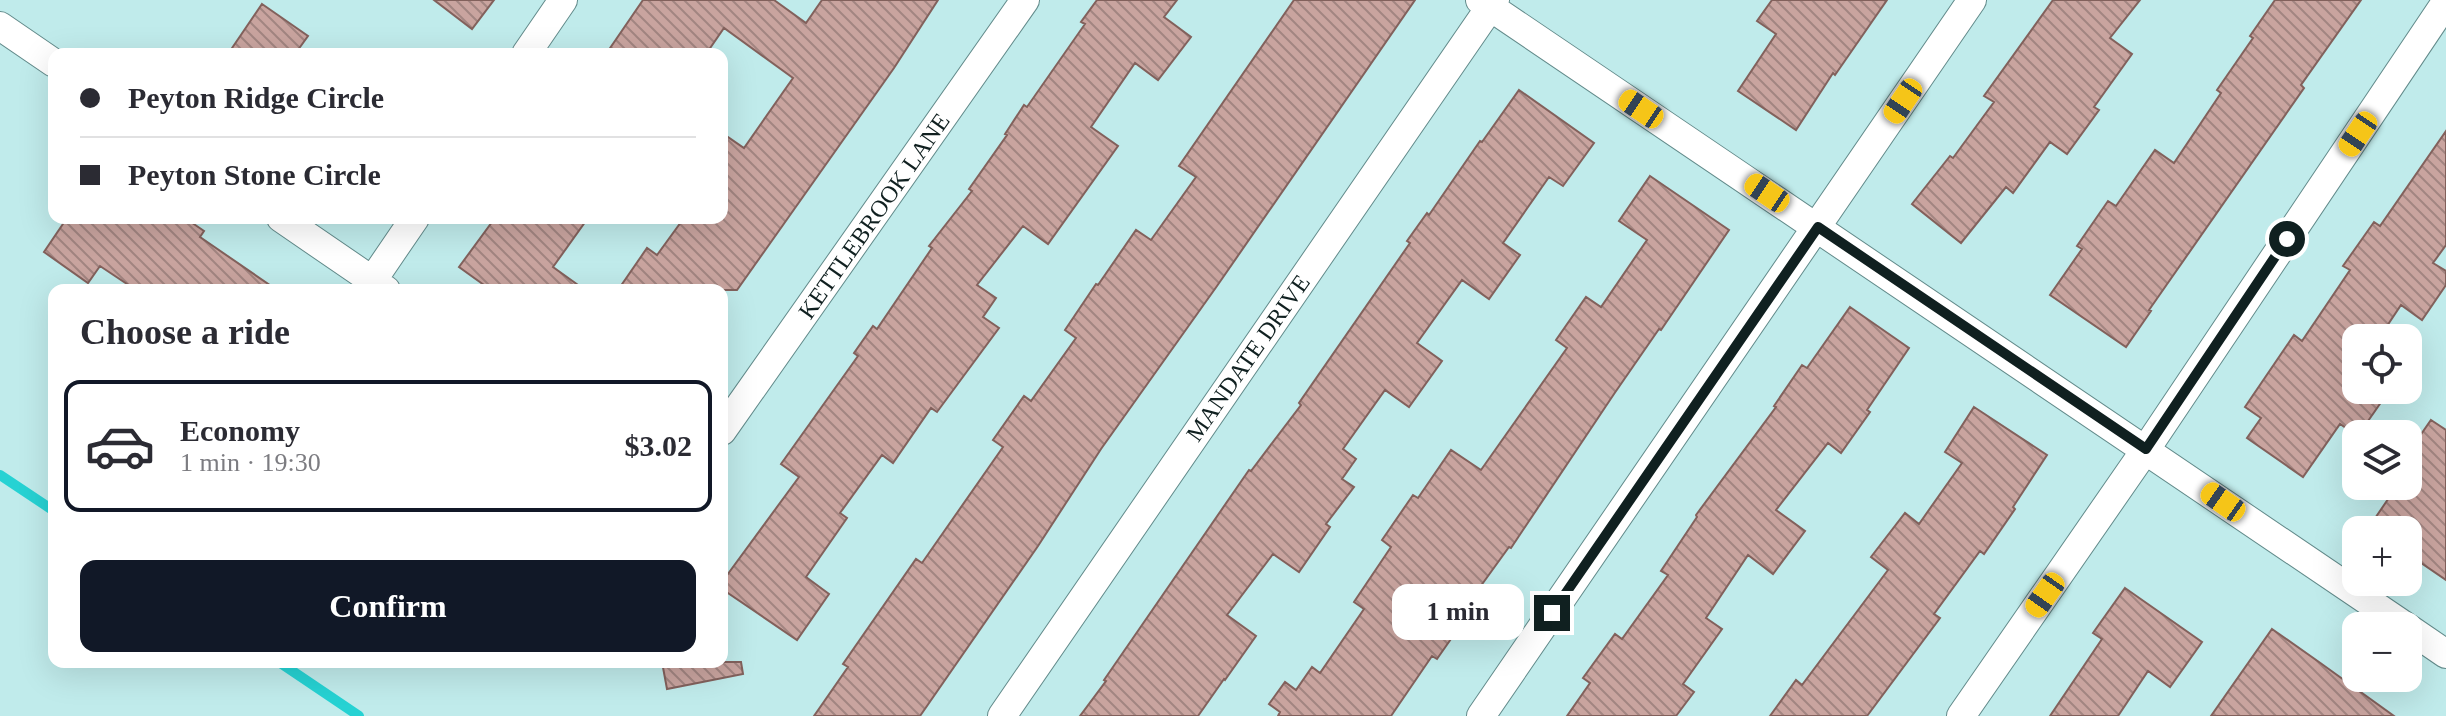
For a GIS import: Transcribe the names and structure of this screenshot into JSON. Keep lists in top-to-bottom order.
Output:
{
  "streets": {
    "street": ["KETTLEBROOK LANE", "MANDATE DRIVE"]
  },
  "page": {
    "banner": ["Peyton Ridge Circle", "Peyton Stone Circle"],
    "heading": "Choose a ride",
    "map_buttons": ["+", "−"],
    "list": [
      {
        "name": "Economy",
        "note": "1 min · 19:30",
        "value": "$3.02"
      }
    ],
    "buttons": "Confirm",
    "bubble": "1 min"
  }
}
